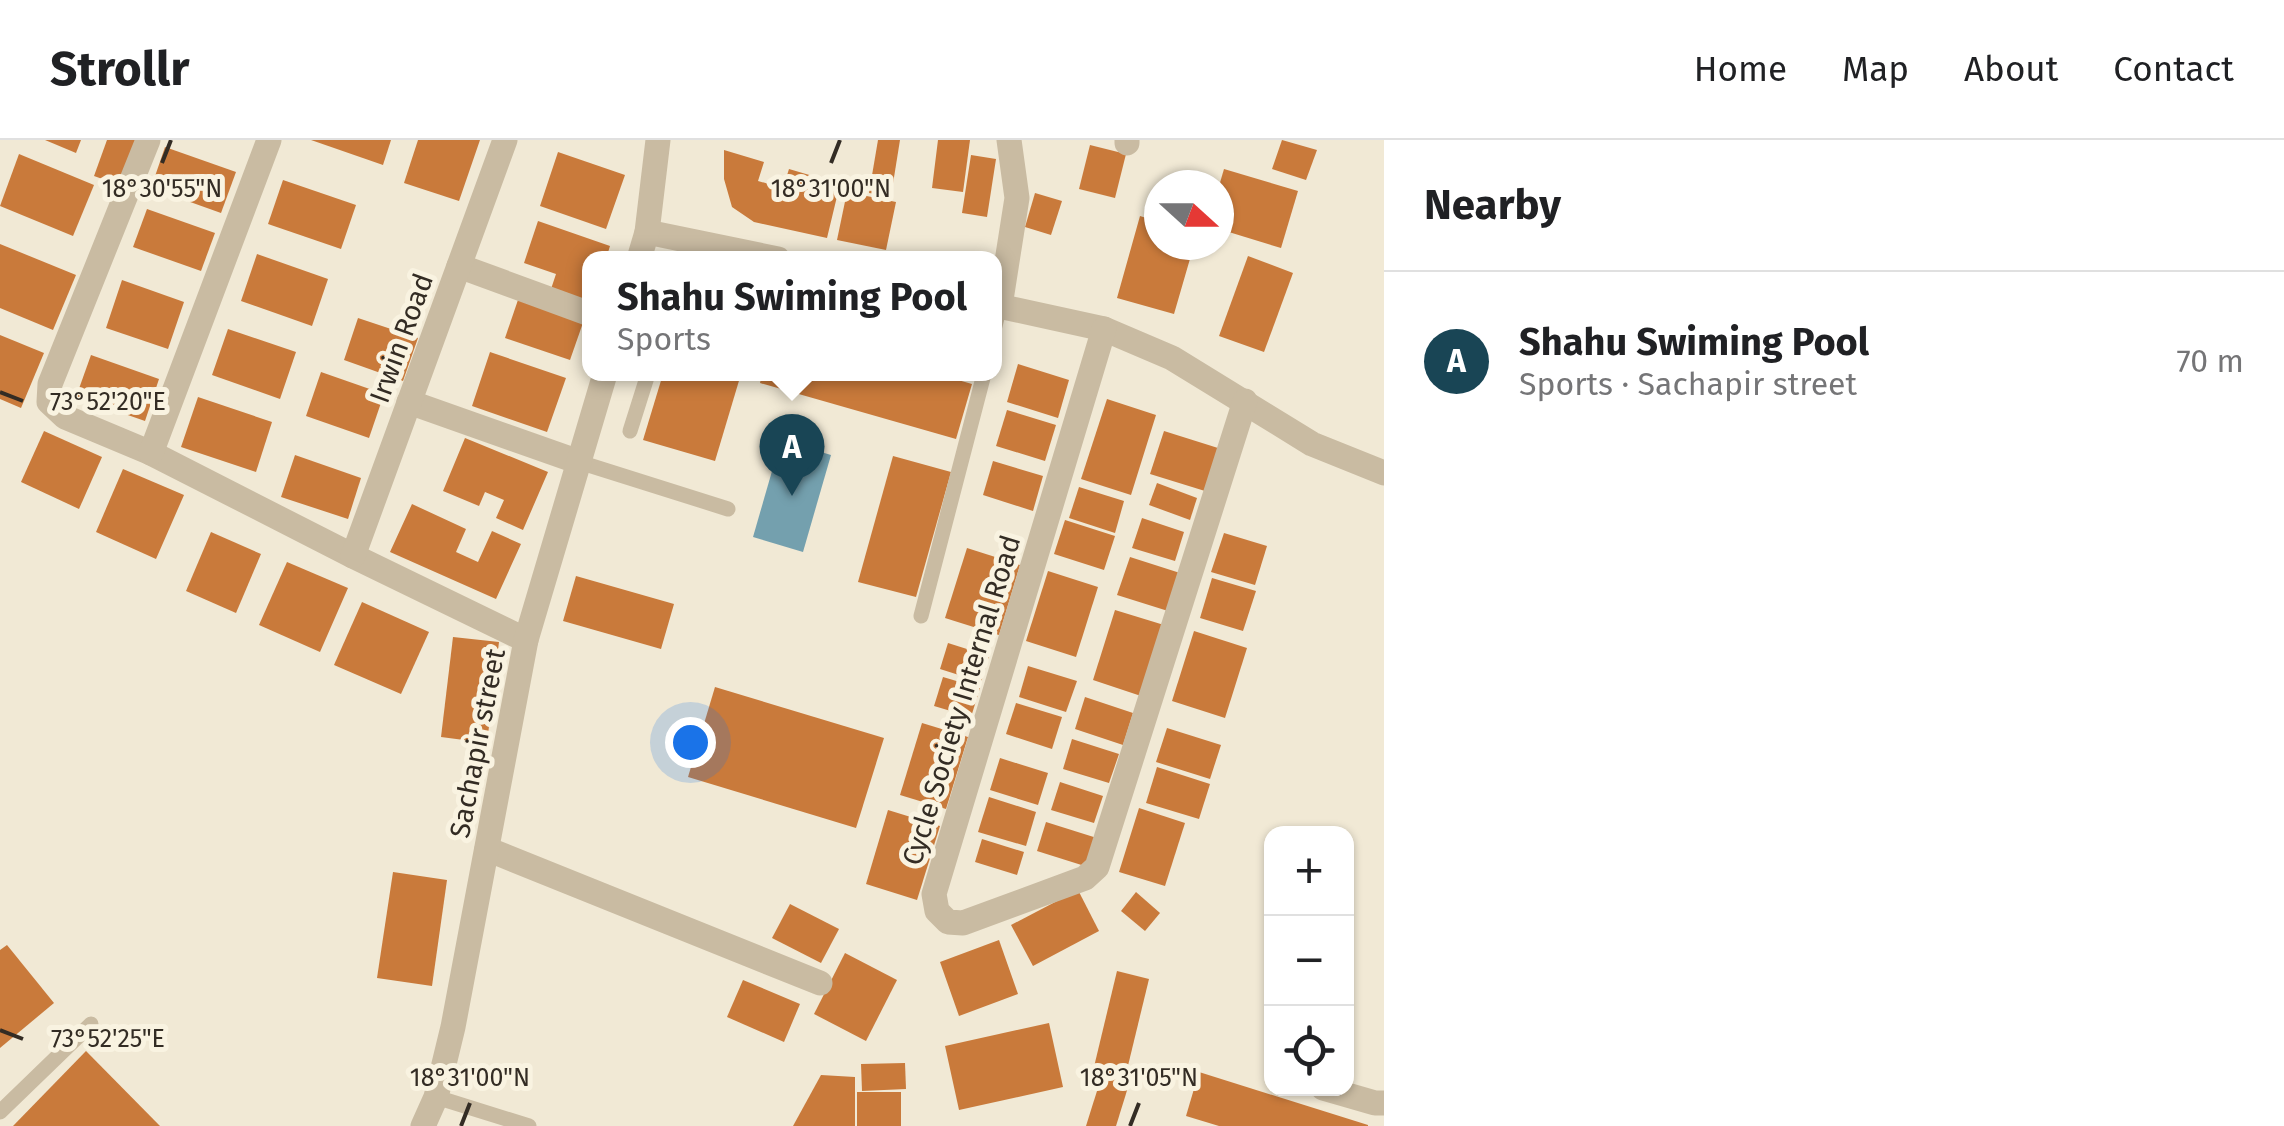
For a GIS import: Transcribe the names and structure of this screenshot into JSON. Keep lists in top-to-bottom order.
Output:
{
  "streets": {
    "street": ["Irwin Road", "Cycle Society Internal Road", "Sachapir street"]
  },
  "north": "right",
  "page": {
    "header": "Strollr",
    "nav": [
      "Home",
      "Map",
      "About",
      "Contact"
    ],
    "heading": "Nearby",
    "popup": ["Shahu Swiming Pool", "Sports"],
    "list": [
      {
        "mark": "A",
        "name": "Shahu Swiming Pool",
        "note": "Sports · Sachapir street",
        "value": "70 m"
      }
    ],
    "pins": "A",
    "map_buttons": ["+", "−"]
  },
  "coordinates": [
    "18°30'55\"N",
    "18°31'00\"N",
    "73°52'20\"E",
    "73°52'25\"E",
    "18°31'05\"N"
  ]
}
